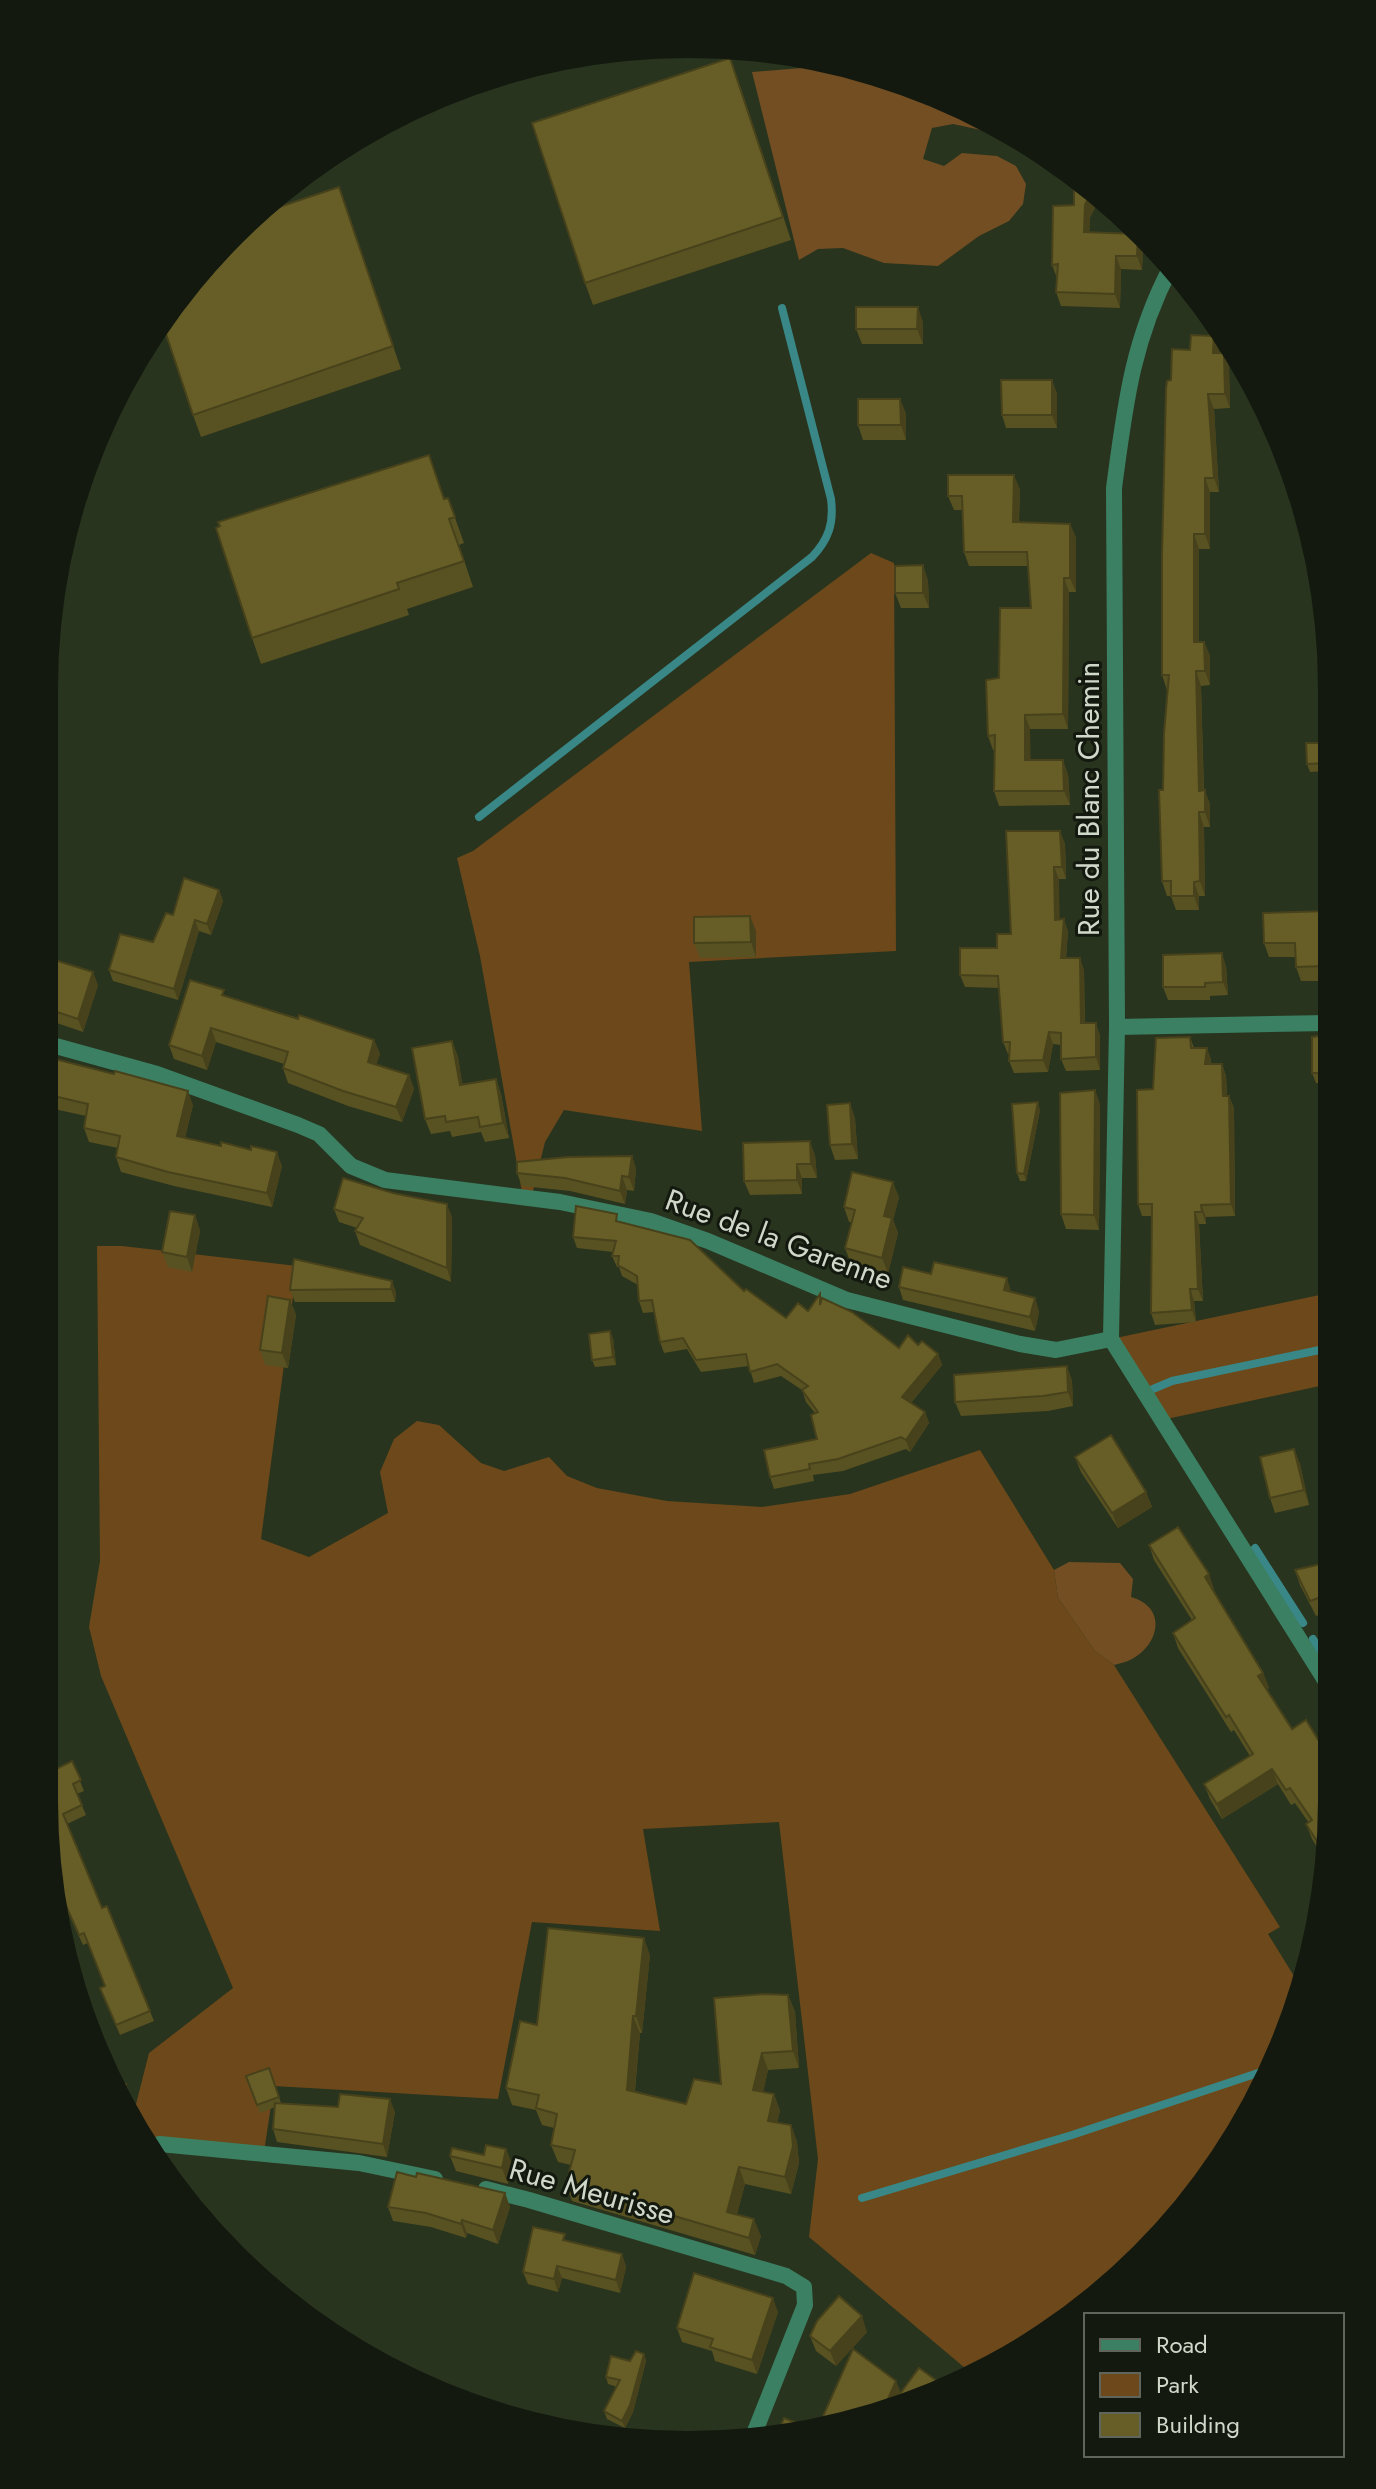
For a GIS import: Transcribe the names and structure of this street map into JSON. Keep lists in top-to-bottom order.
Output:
{
  "streets": {
    "street": ["Rue du Blanc Chemin", "Rue de la Garenne", "Rue Meurisse"]
  },
  "crossings": [
    ["Rue du Blanc Chemin", "Rue de la Garenne"]
  ],
  "legend": ["Road", "Park", "Building"]
}
